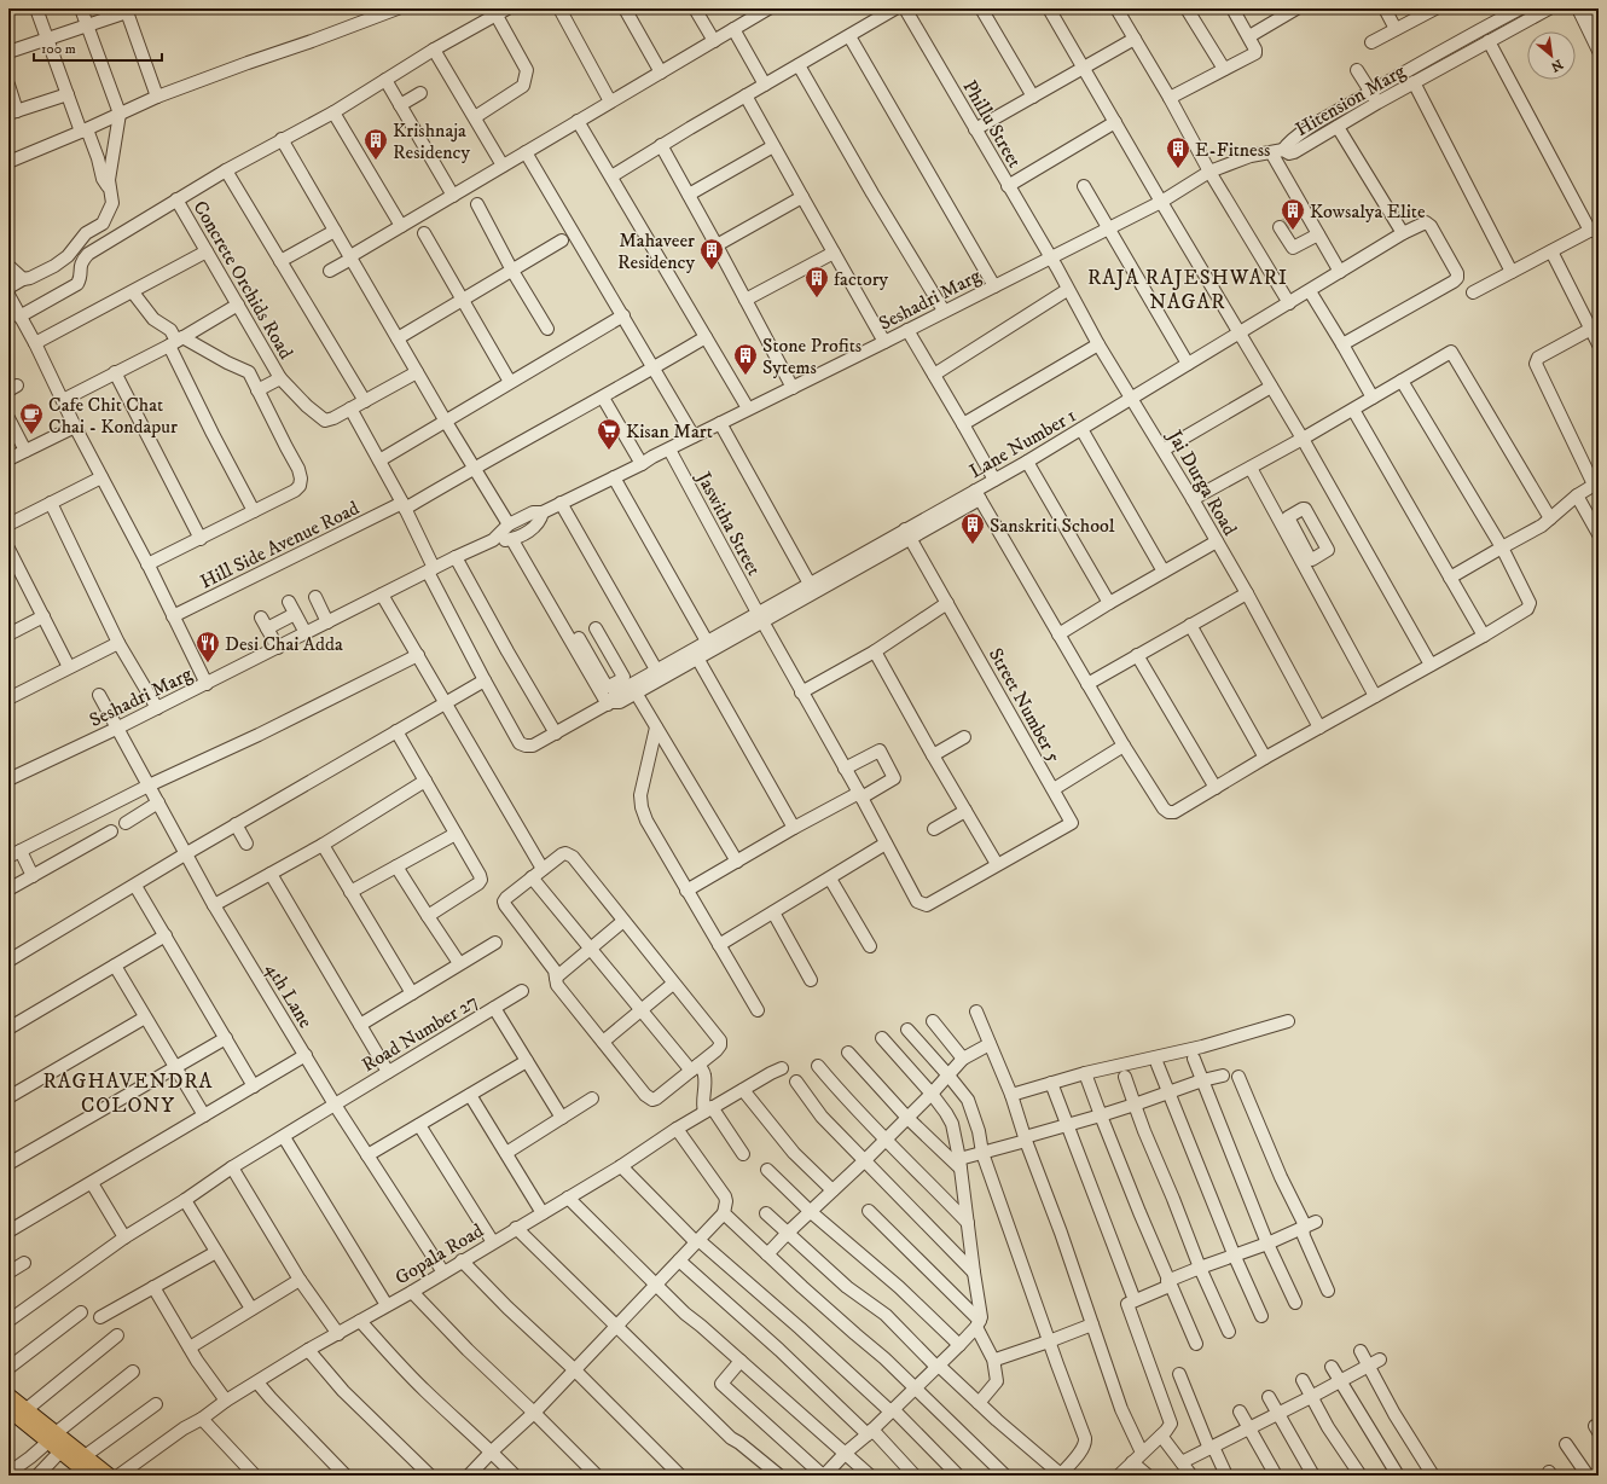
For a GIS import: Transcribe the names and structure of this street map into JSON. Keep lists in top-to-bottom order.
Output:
{
  "streets": {
    "street": [
      "Hitension Marg",
      "Phillu Street",
      "Concrete Orchids Road",
      "Seshadri Marg",
      "Lane Number 1",
      "Jai Durga Road",
      "Jaswitha Street",
      "Hill Side Avenue Road",
      "Street Number 5",
      "4th Lane",
      "Road Number 27",
      "Gopala Road"
    ]
  },
  "crossings": [
    ["Hitension Marg", "Seshadri Marg"],
    ["Phillu Street", "Seshadri Marg"],
    ["Phillu Street", "Jai Durga Road"],
    ["Seshadri Marg", "Jai Durga Road"],
    ["Seshadri Marg", "Jaswitha Street"],
    ["Seshadri Marg", "4th Lane"],
    ["Lane Number 1", "Jai Durga Road"],
    ["Lane Number 1", "Street Number 5"],
    ["Jaswitha Street", "Street Number 5"],
    ["4th Lane", "Road Number 27"],
    ["4th Lane", "Gopala Road"]
  ],
  "districts": ["RAJA RAJESHWARI NAGAR", "RAGHAVENDRA COLONY"],
  "places": {
    "building": [
      "Krishnaja Residency",
      "E-Fitness",
      "Kowsalya Elite",
      "Mahaveer Residency",
      "factory",
      "Stone Profits Sytems",
      "Sanskriti School"
    ],
    "cafe": ["Cafe Chit Chat Chai - Kondapur"],
    "supermarket": ["Kisan Mart"],
    "restaurant": ["Desi Chai Adda"]
  },
  "scale_bar": "100 m",
  "north": "bottom right"
}
